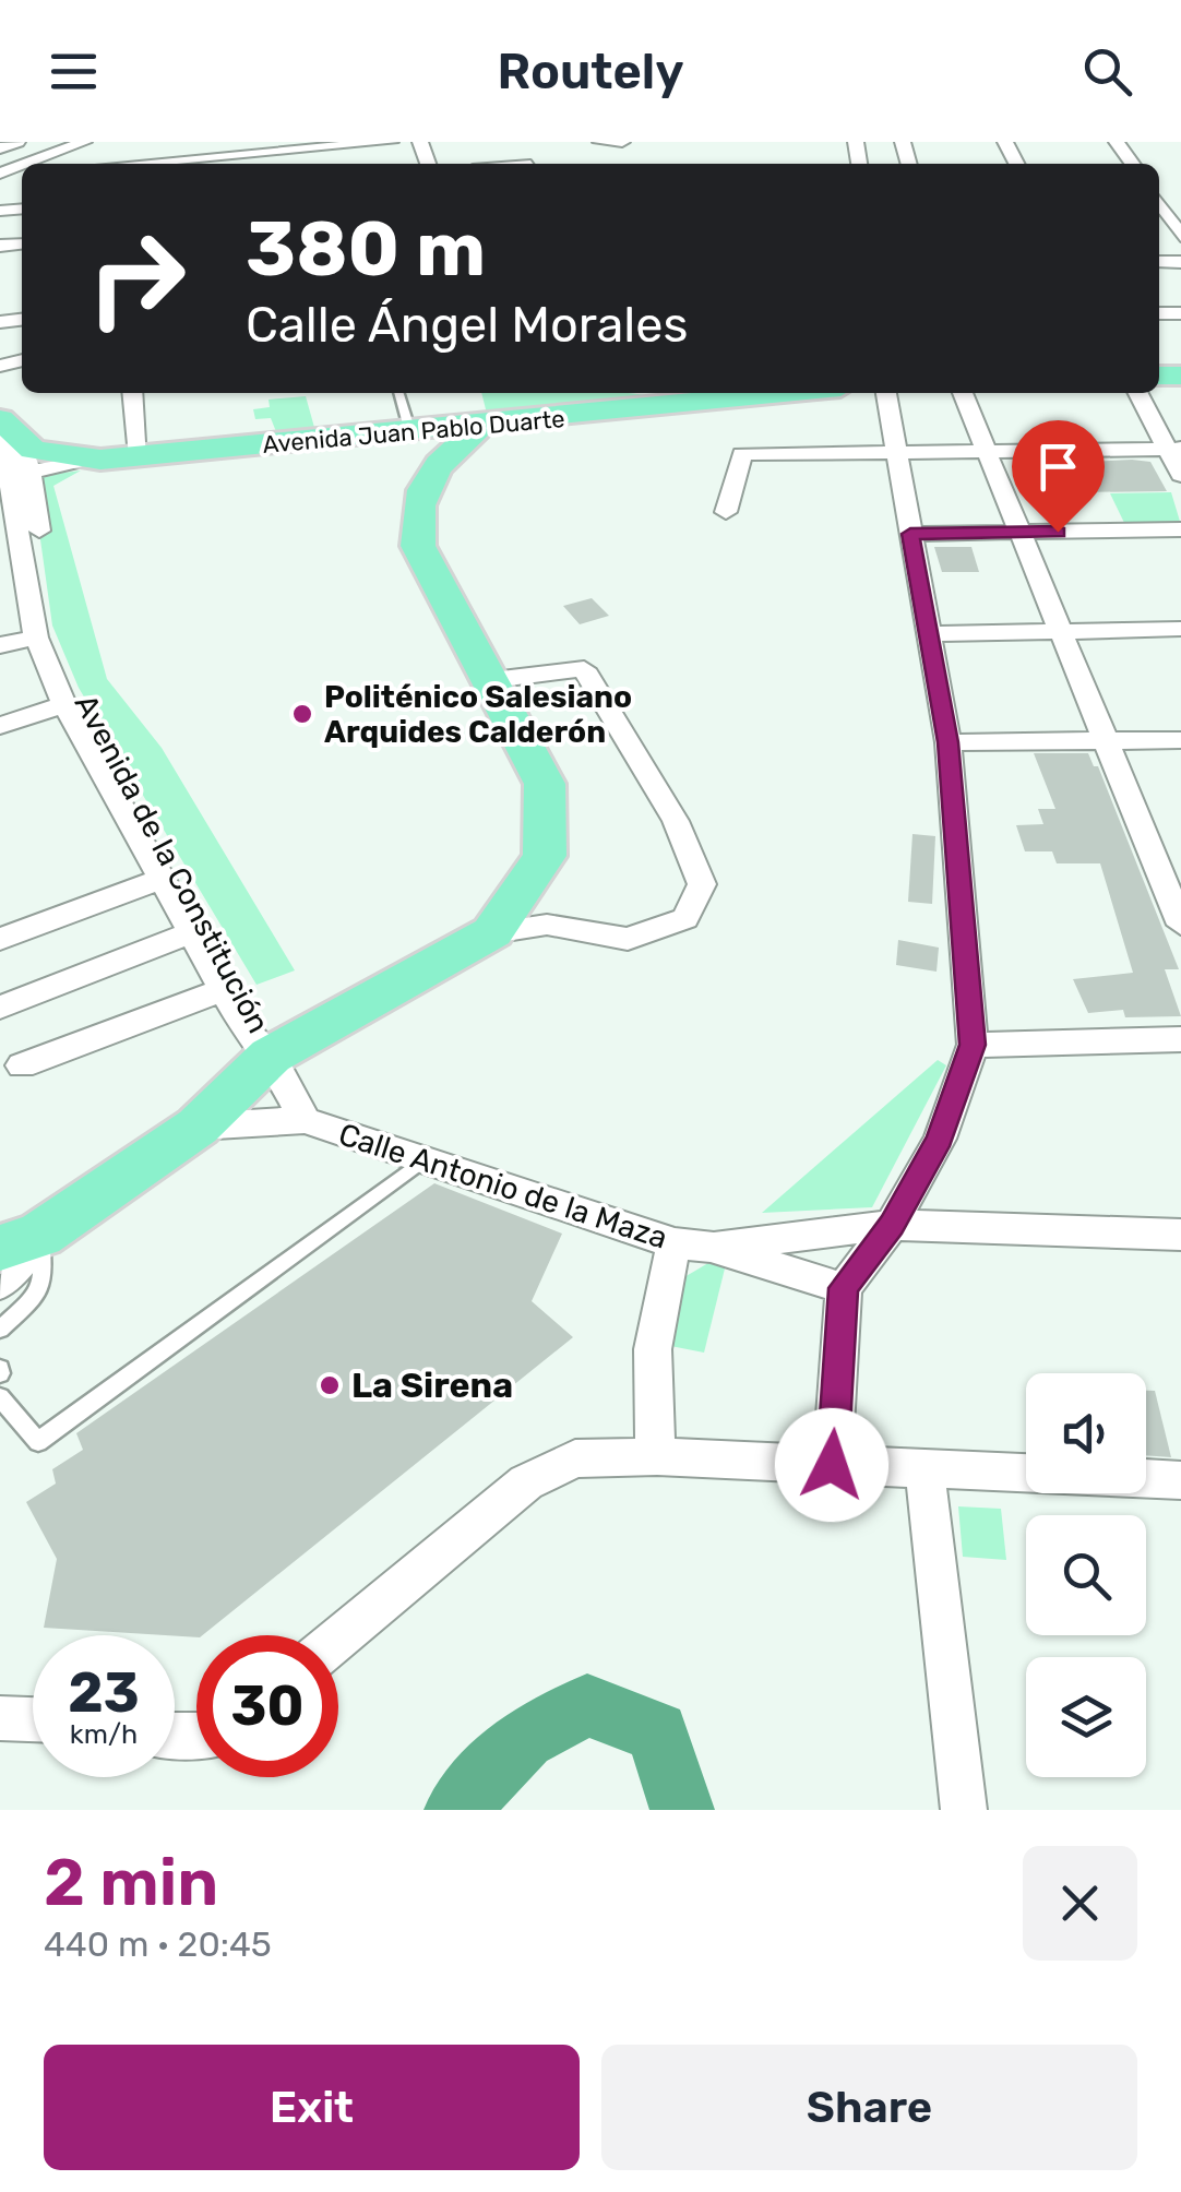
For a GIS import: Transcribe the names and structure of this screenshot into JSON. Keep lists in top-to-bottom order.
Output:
{
  "streets": {
    "main road": ["Avenida Juan Pablo Duarte"],
    "street": ["Avenida de la Constitución", "Calle Antonio de la Maza"]
  },
  "crossings": [
    ["Avenida Juan Pablo Duarte", "Avenida de la Constitución"],
    ["Avenida de la Constitución", "Calle Antonio de la Maza"]
  ],
  "places": ["Politénico Salesiano Arquides Calderón", "La Sirena"],
  "page": {
    "header": "Routely",
    "turn": ["380 m", "Calle Ángel Morales"],
    "speed": "23 km/h",
    "limit": "30",
    "heading": ["2 min", "440 m · 20:45"],
    "buttons": ["Exit", "Share"]
  }
}
